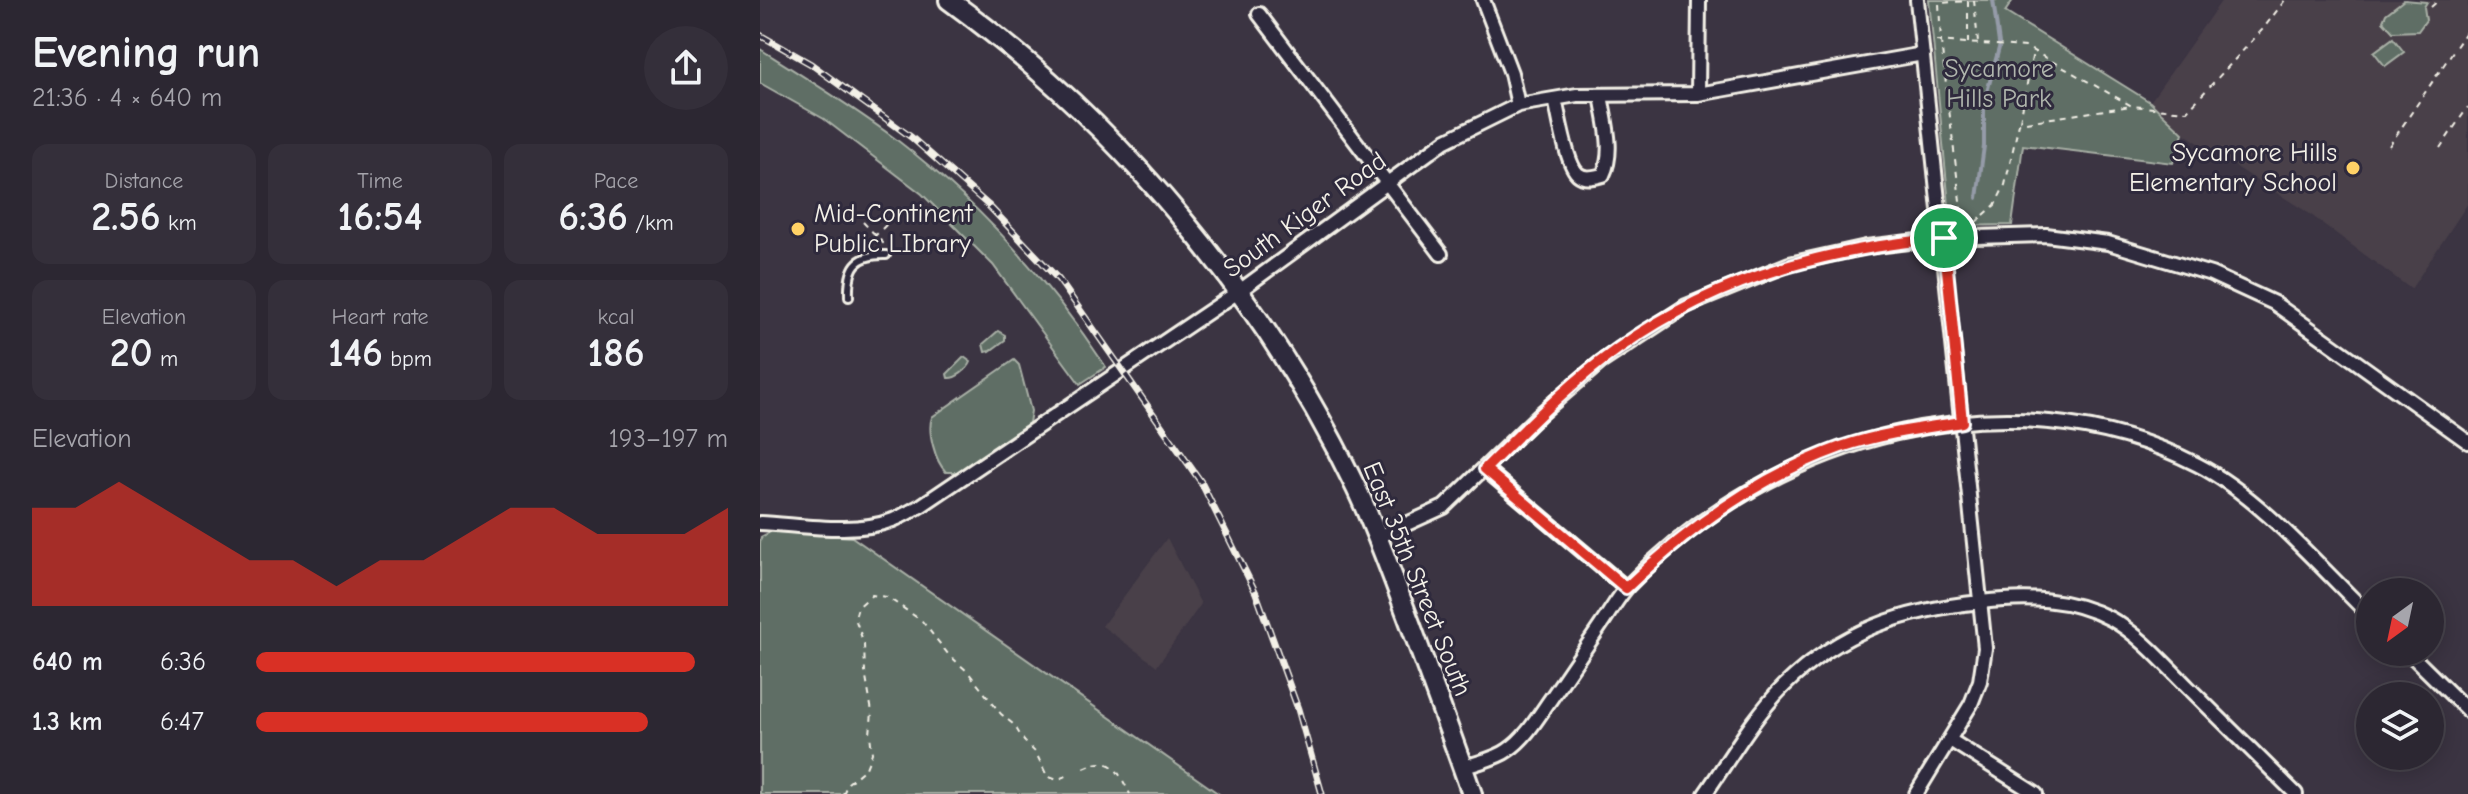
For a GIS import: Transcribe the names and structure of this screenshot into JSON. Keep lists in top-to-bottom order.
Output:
{
  "streets": {
    "main road": ["East 35th Street South"],
    "street": ["South Kiger Road"]
  },
  "crossings": [
    ["South Kiger Road", "East 35th Street South"]
  ],
  "parks": ["Sycamore Hills Park"],
  "places": ["Sycamore Hills Elementary School", "Mid-Continent Public LIbrary"],
  "north": "bottom left",
  "page": {
    "heading": ["Evening run", "21:36 · 4 × 640 m"],
    "stats": [
      ["Distance", "2.56 km"],
      ["Time", "16:54"],
      ["Pace", "6:36 /km"],
      ["Elevation", "20 m"],
      ["Heart rate", "146 bpm"],
      ["kcal", "186"]
    ],
    "chart": ["Elevation", "193–197 m"],
    "list": [
      {
        "name": "640 m",
        "note": "6:36"
      },
      {
        "name": "1.3 km",
        "note": "6:47"
      }
    ]
  }
}
